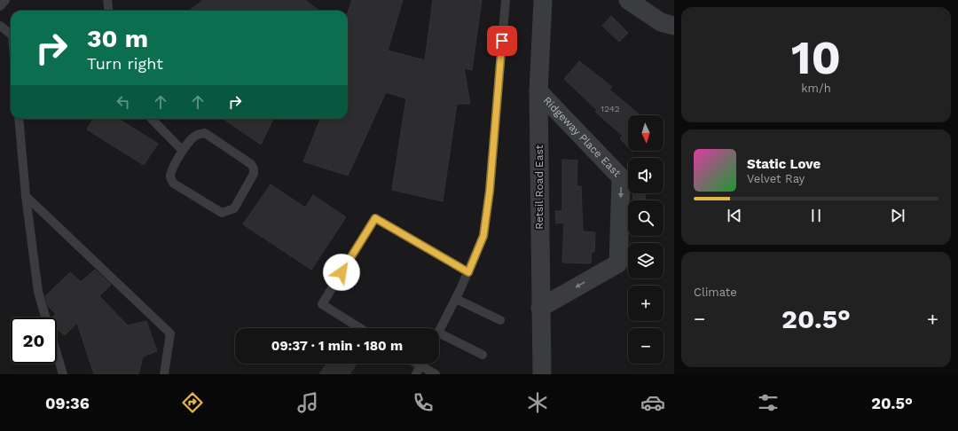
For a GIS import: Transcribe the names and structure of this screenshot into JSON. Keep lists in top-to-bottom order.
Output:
{
  "streets": {
    "street": ["Ridgeway Place East", "Retsil Road East"]
  },
  "crossings": [
    ["Ridgeway Place East", "Retsil Road East"]
  ],
  "house_numbers": ["1242"],
  "north": "bottom",
  "page": {
    "tile": [
      ["10", "km/h"],
      "Climate"
    ],
    "turn": ["30 m", "Turn right"],
    "map_buttons": ["+", "−"],
    "song": ["Static Love", "Velvet Ray"],
    "heat": ["−", "20.5°", "+"],
    "limit": "20",
    "trip": "09:37 · 1 min · 180 m",
    "tabs": ["09:36", "20.5°"]
  }
}
